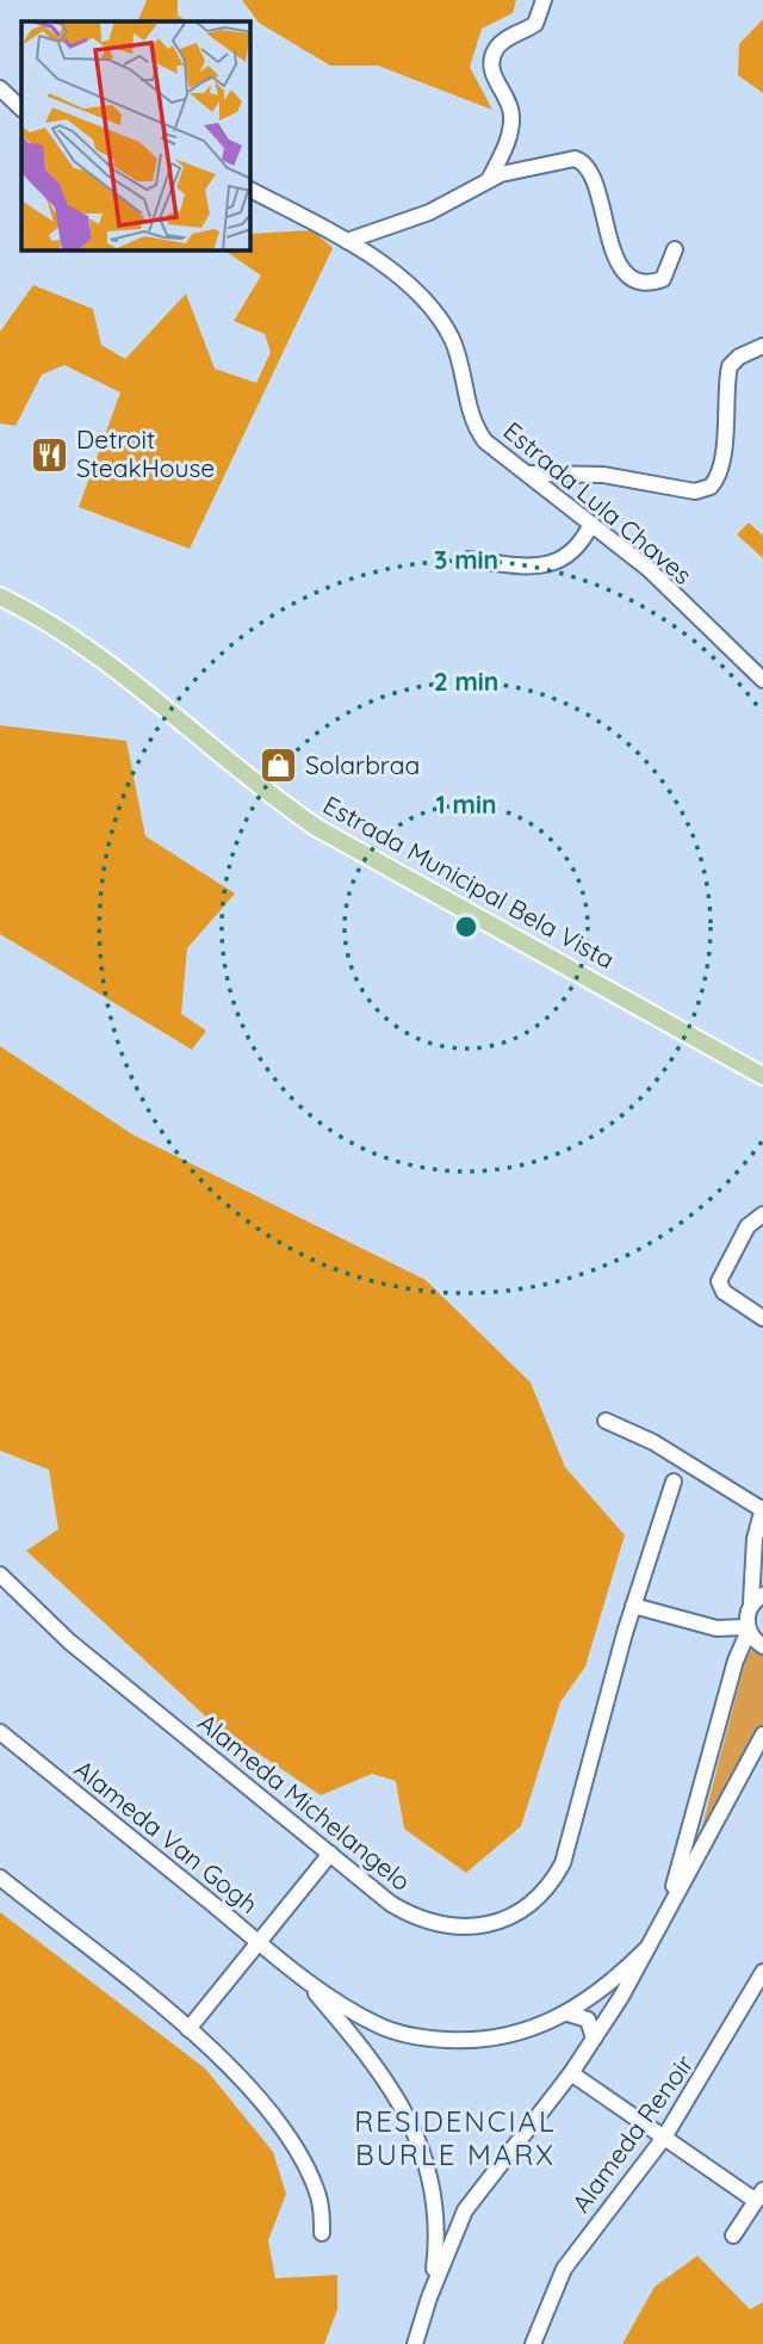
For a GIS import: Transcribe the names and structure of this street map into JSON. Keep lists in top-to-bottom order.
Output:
{
  "streets": {
    "main road": ["Estrada Municipal Bela Vista"],
    "street": [
      "Estrada Lula Chaves",
      "Alameda Michelangelo",
      "Alameda Van Gogh",
      "Alameda Renoir"
    ]
  },
  "districts": ["RESIDENCIAL BURLE MARX"],
  "places": {
    "restaurant": ["Detroit SteakHouse"],
    "shop": ["Solarbraa"]
  },
  "rings": ["3 min", "2 min", "1 min"]
}
